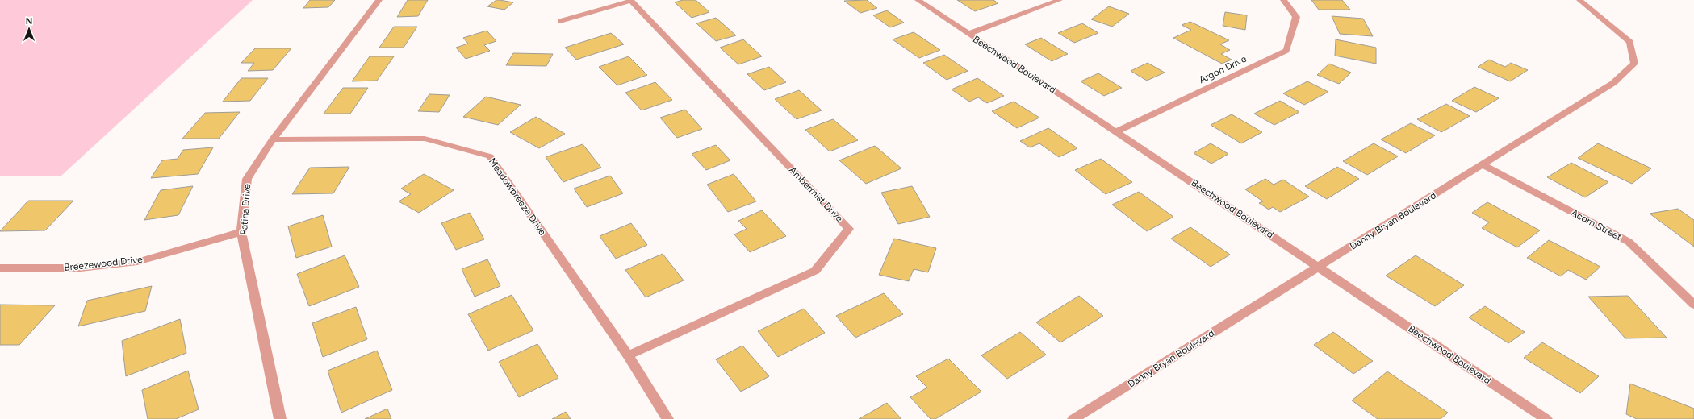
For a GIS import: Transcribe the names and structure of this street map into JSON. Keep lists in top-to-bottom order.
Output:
{
  "streets": {
    "street": [
      "Beechwood Boulevard",
      "Argon Drive",
      "Ambermist Drive",
      "Meadowbreeze Drive",
      "Patina Drive",
      "Danny Bryan Boulevard",
      "Acorn Street",
      "Breezewood Drive"
    ]
  },
  "crossings": [
    ["Beechwood Boulevard", "Argon Drive"],
    ["Beechwood Boulevard", "Danny Bryan Boulevard"],
    ["Ambermist Drive", "Meadowbreeze Drive"],
    ["Meadowbreeze Drive", "Patina Drive"],
    ["Patina Drive", "Breezewood Drive"],
    ["Danny Bryan Boulevard", "Acorn Street"]
  ],
  "north": "top"
}
